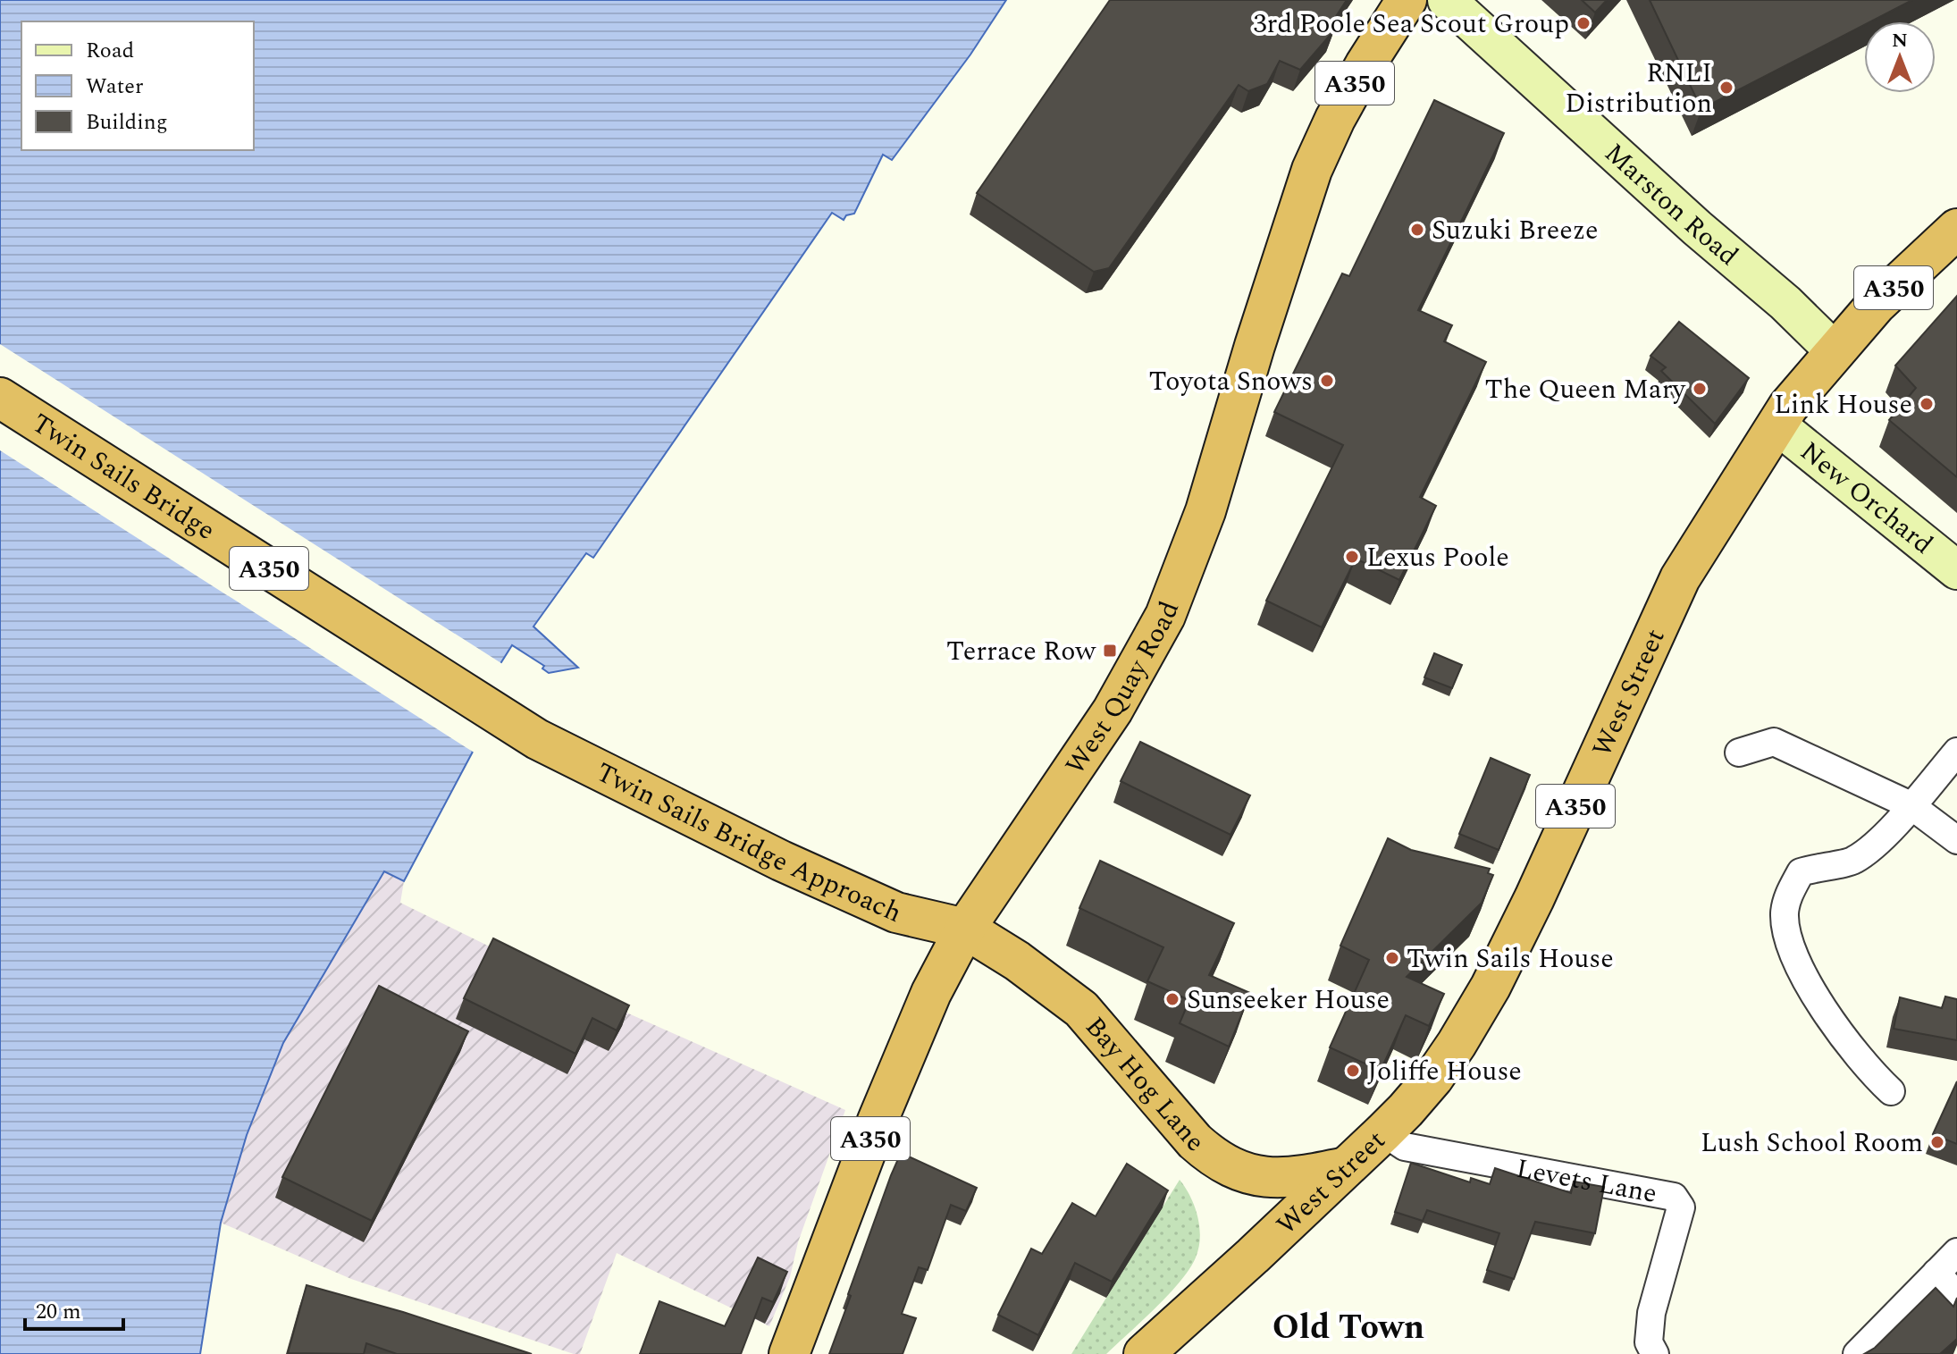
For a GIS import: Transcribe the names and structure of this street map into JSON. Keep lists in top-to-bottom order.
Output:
{
  "streets": {
    "highway": [
      "A350",
      "Twin Sails Bridge",
      "West Quay Road",
      "West Street",
      "Twin Sails Bridge Approach",
      "Bay Hog Lane"
    ],
    "street": ["Marston Road", "New Orchard", "Levets Lane"]
  },
  "crossings": [
    ["Marston Road", "West Street"],
    ["Twin Sails Bridge", "Twin Sails Bridge Approach"],
    ["New Orchard", "West Street"],
    ["West Quay Road", "Twin Sails Bridge Approach"],
    ["West Quay Road", "Bay Hog Lane"],
    ["West Street", "Bay Hog Lane"],
    ["West Street", "Levets Lane"],
    ["Twin Sails Bridge Approach", "Bay Hog Lane"]
  ],
  "districts": ["Old Town"],
  "places": {
    "other": [
      "3rd Poole Sea Scout Group",
      "RNLI Distribution",
      "Suzuki Breeze",
      "Toyota Snows",
      "The Queen Mary",
      "Link House",
      "Lexus Poole",
      "Twin Sails House",
      "Sunseeker House",
      "Joliffe House",
      "Lush School Room"
    ],
    "transit": ["Terrace Row"]
  },
  "legend": ["Road", "Water", "Building"],
  "scale_bar": "20 m",
  "north": "top"
}
